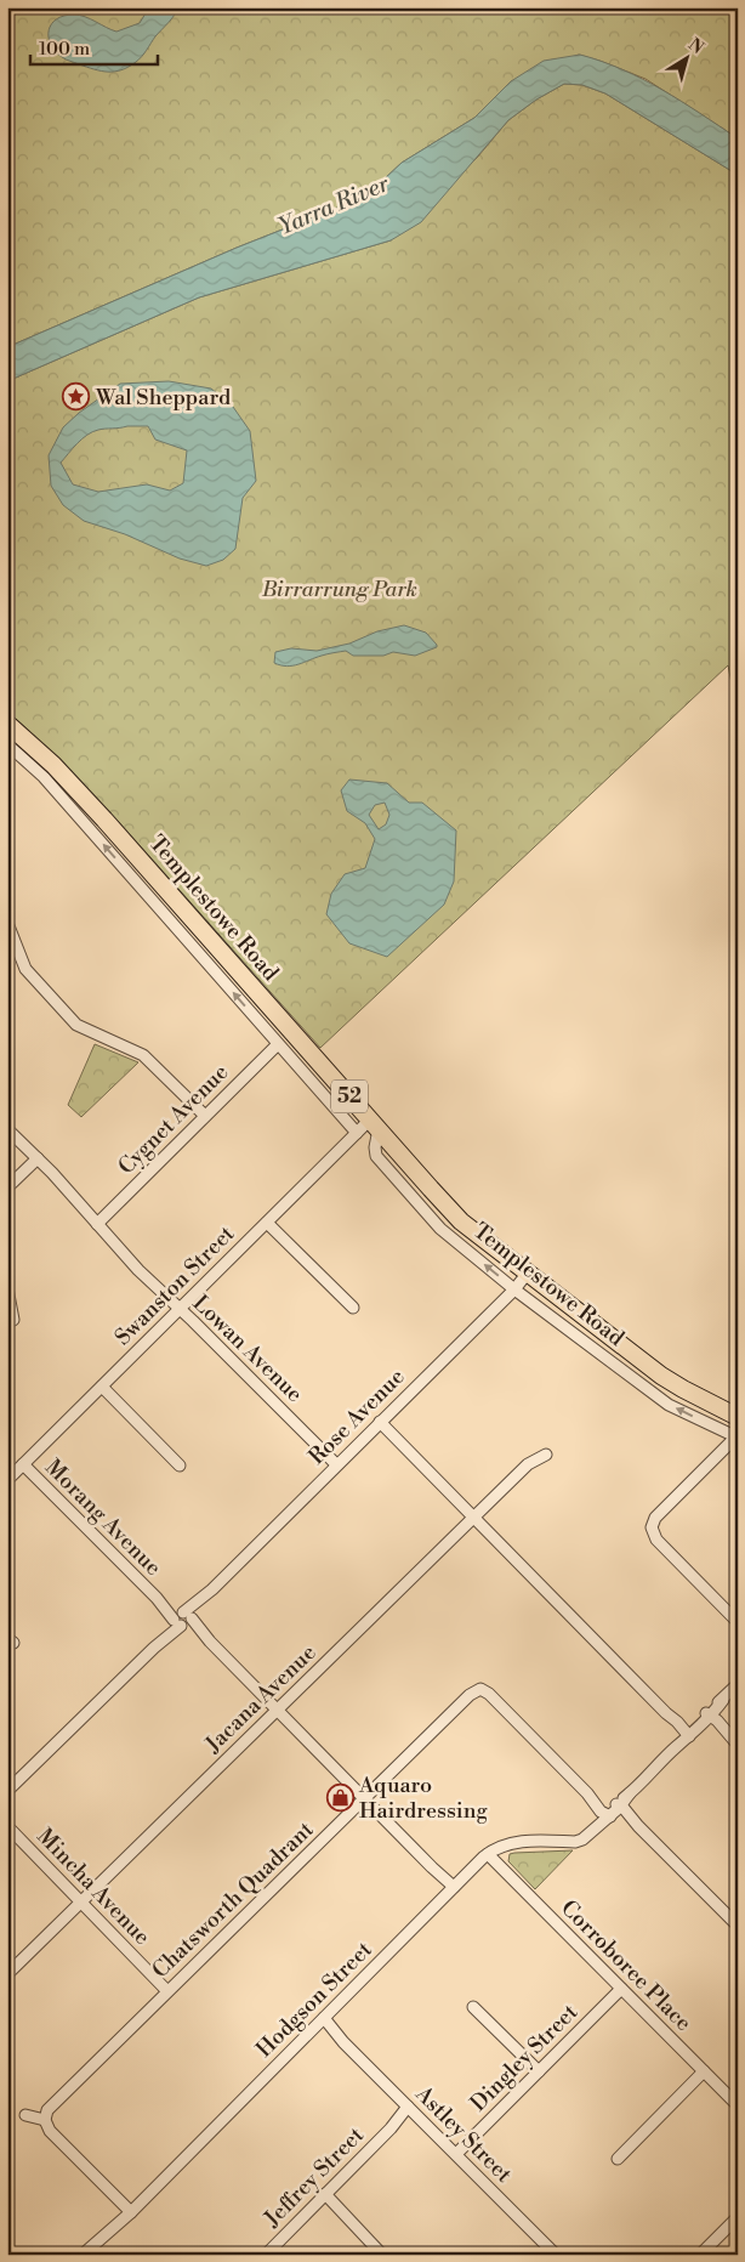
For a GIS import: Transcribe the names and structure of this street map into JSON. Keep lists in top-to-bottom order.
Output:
{
  "streets": {
    "main road": ["Templestowe Road", "52"],
    "street": [
      "Cygnet Avenue",
      "Swanston Street",
      "Lowan Avenue",
      "Rose Avenue",
      "Morang Avenue",
      "Jacana Avenue",
      "Mincha Avenue",
      "Chatsworth Quadrant",
      "Corroboree Place",
      "Hodgson Street",
      "Dingley Street",
      "Astley Street",
      "Jeffrey Street"
    ]
  },
  "crossings": [
    ["Templestowe Road", "Cygnet Avenue"],
    ["Templestowe Road", "Swanston Street"],
    ["Templestowe Road", "Rose Avenue"],
    ["Cygnet Avenue", "Lowan Avenue"],
    ["Swanston Street", "Lowan Avenue"],
    ["Swanston Street", "Morang Avenue"],
    ["Lowan Avenue", "Rose Avenue"],
    ["Rose Avenue", "Morang Avenue"],
    ["Morang Avenue", "Jacana Avenue"],
    ["Morang Avenue", "Chatsworth Quadrant"],
    ["Morang Avenue", "Hodgson Street"],
    ["Jacana Avenue", "Mincha Avenue"],
    ["Mincha Avenue", "Chatsworth Quadrant"],
    ["Chatsworth Quadrant", "Hodgson Street"],
    ["Corroboree Place", "Hodgson Street"],
    ["Corroboree Place", "Dingley Street"],
    ["Hodgson Street", "Astley Street"],
    ["Dingley Street", "Astley Street"],
    ["Astley Street", "Jeffrey Street"]
  ],
  "water": ["Yarra River"],
  "parks": ["Birrarrung Park"],
  "places": {
    "place": ["Wal Sheppard"],
    "shop": ["Aquaro Hairdressing"]
  },
  "scale_bar": "100 m",
  "north": "top right"
}
